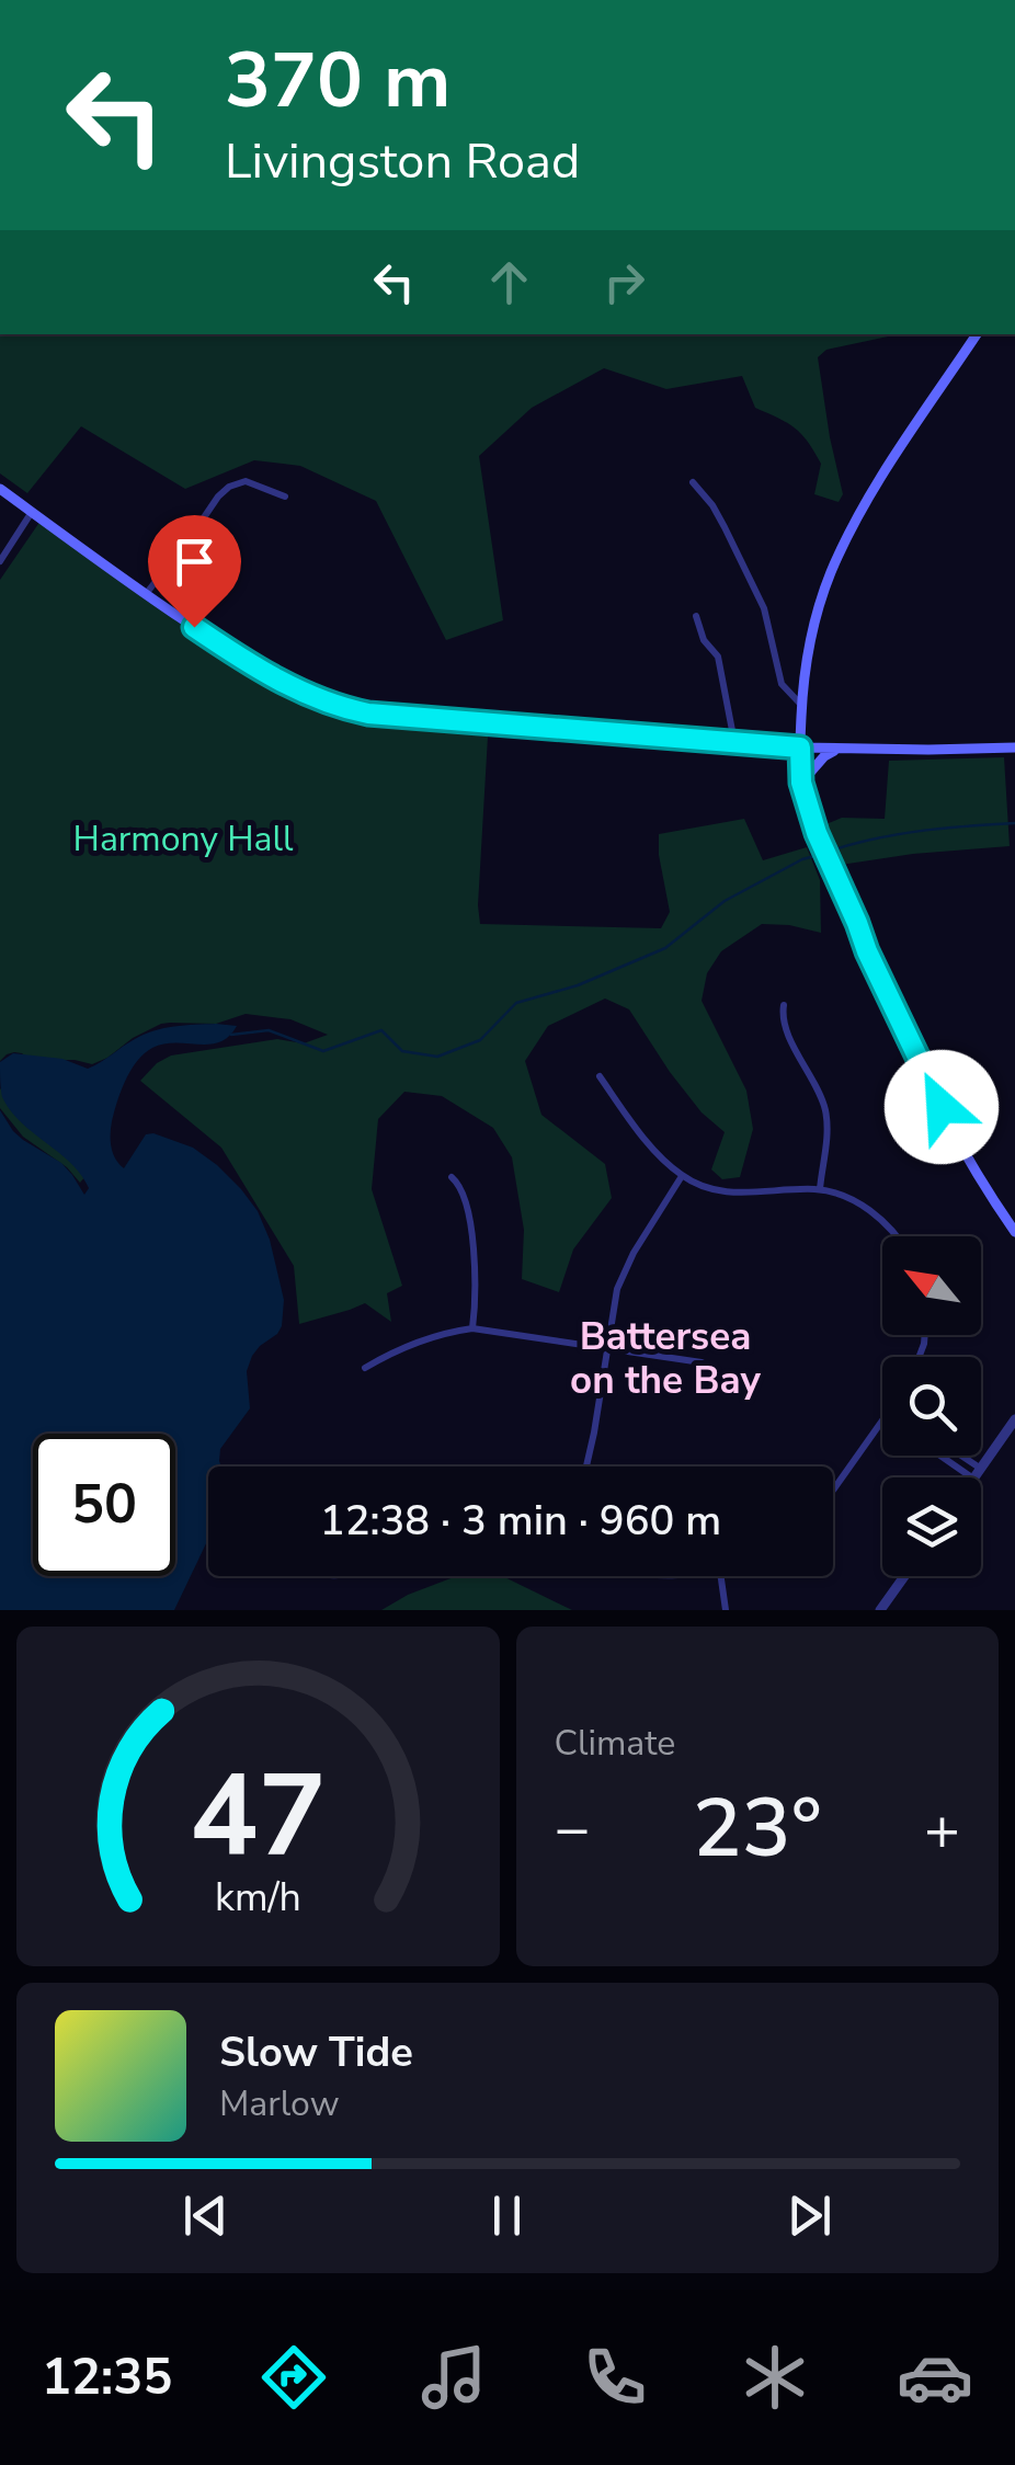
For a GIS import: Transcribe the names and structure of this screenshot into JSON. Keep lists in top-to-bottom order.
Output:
{
  "districts": ["Battersea on the Bay"],
  "parks": ["Harmony Hall"],
  "north": "top left",
  "page": {
    "turn": ["370 m", "Livingston Road"],
    "limit": "50",
    "trip": "12:38 · 3 min · 960 m",
    "tile": "Climate",
    "heat": ["−", "23°", "+"],
    "song": ["Slow Tide", "Marlow"],
    "tabs": "12:35",
    "gauge": ["47", "km/h"]
  }
}
